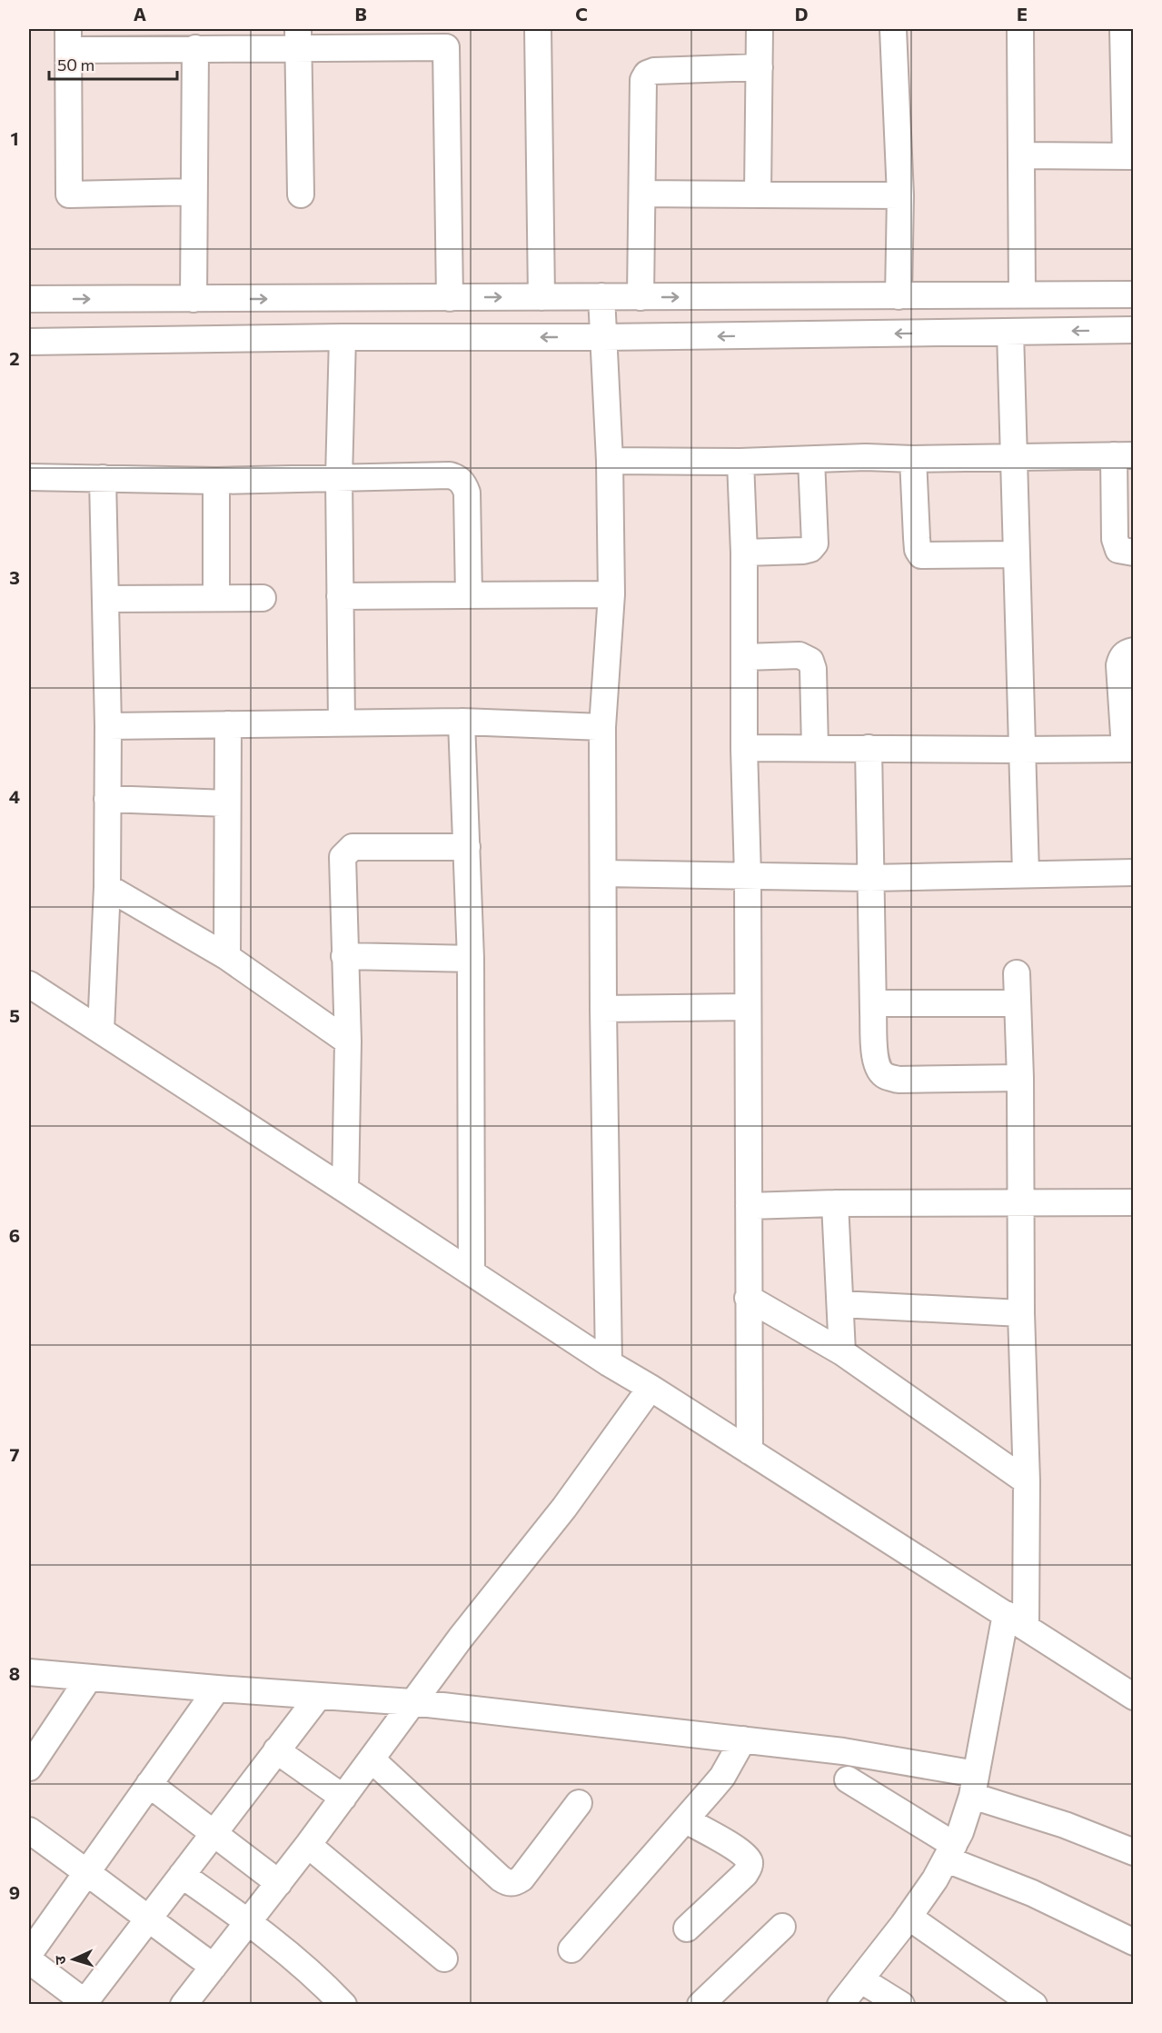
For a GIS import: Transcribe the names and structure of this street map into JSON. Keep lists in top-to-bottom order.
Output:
{
  "scale_bar": "50 m",
  "north": "left",
  "grid": {
    "columns": [
      "A",
      "B",
      "C",
      "D",
      "E"
    ],
    "rows": [
      "1",
      "2",
      "3",
      "4",
      "5",
      "6",
      "7",
      "8",
      "9"
    ]
  }
}
